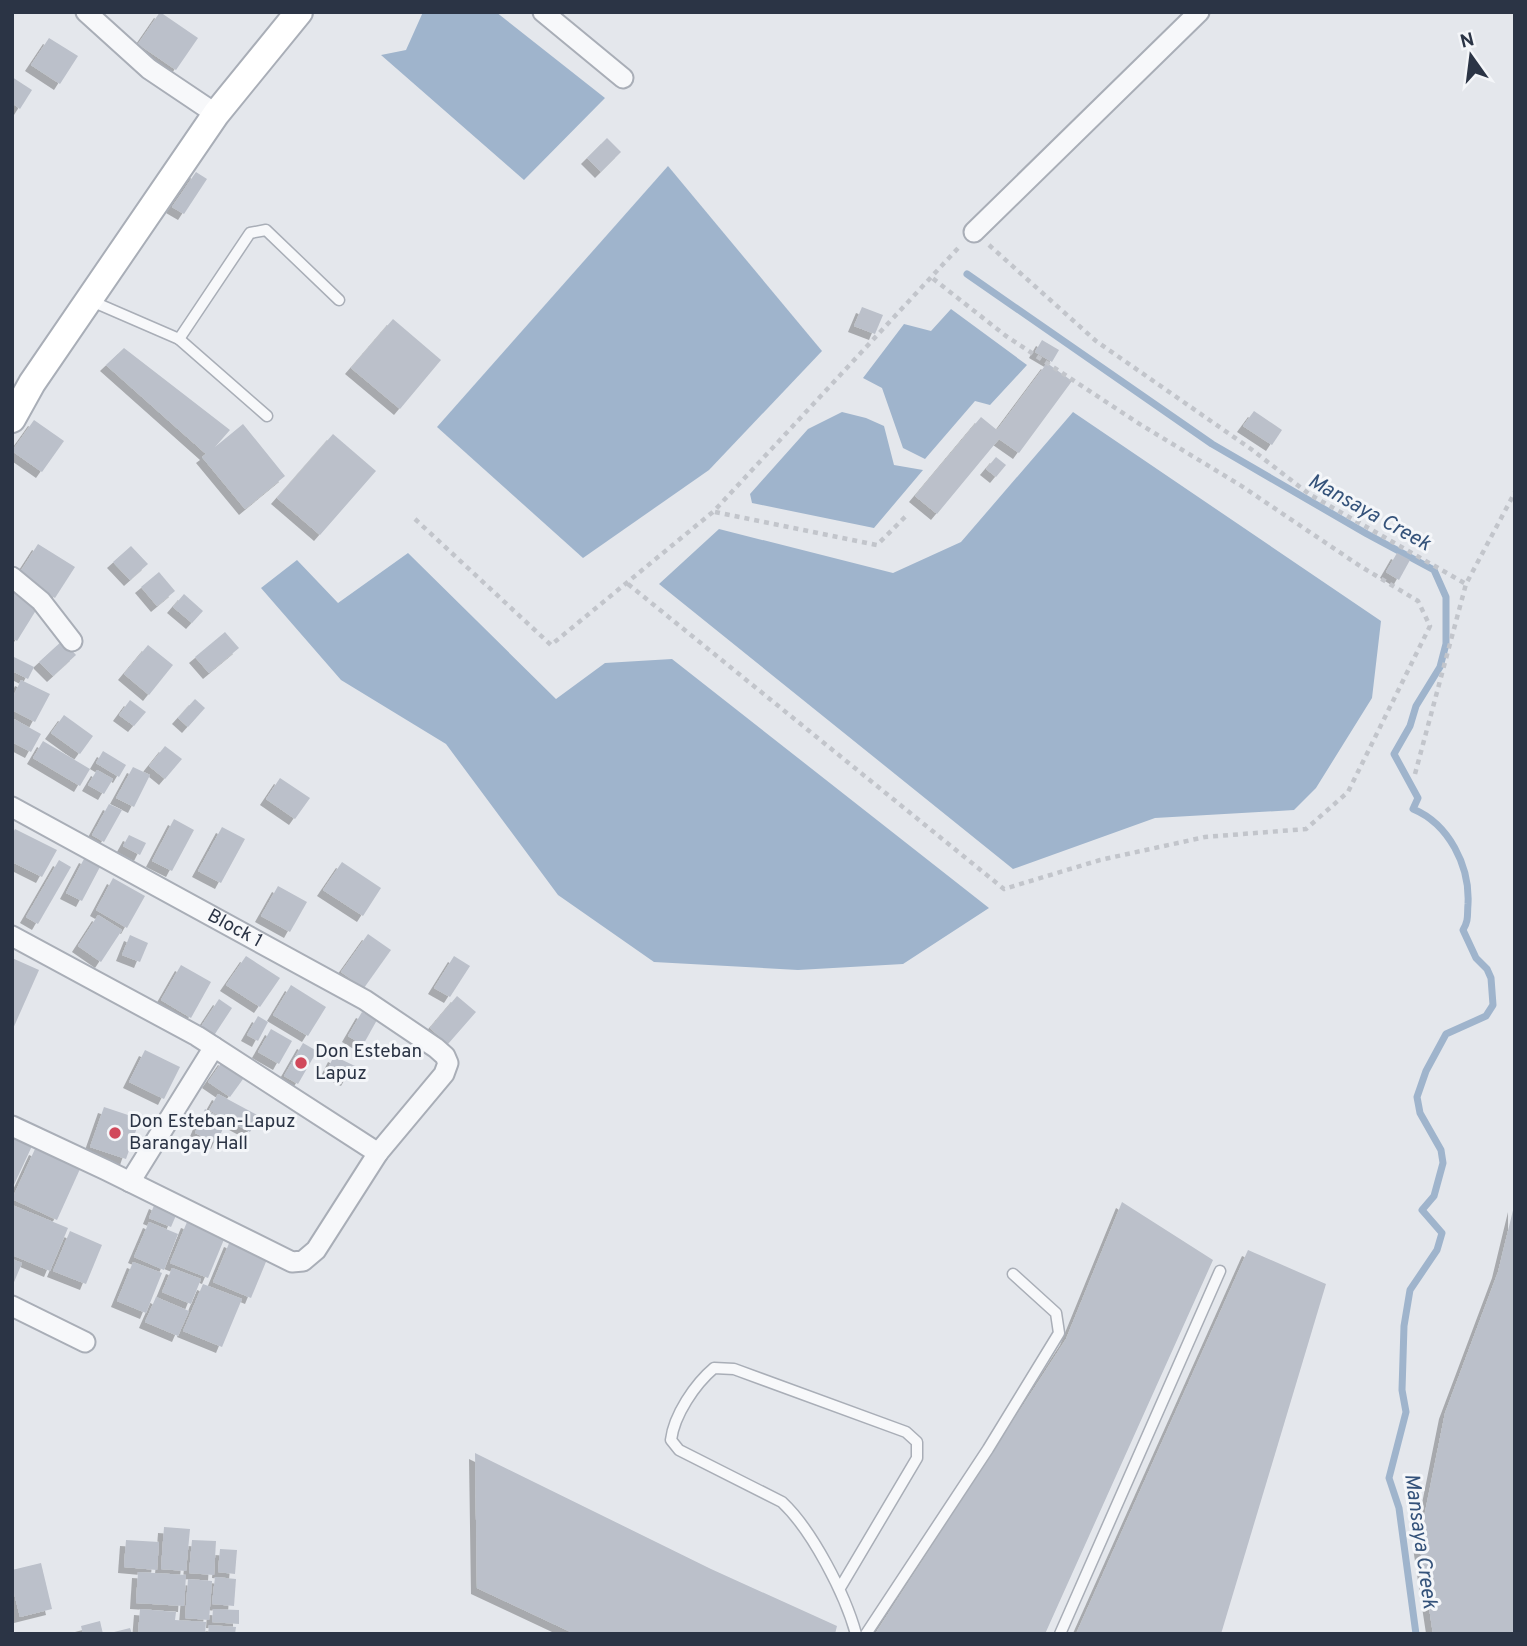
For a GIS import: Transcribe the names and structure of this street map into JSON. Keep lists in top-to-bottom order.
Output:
{
  "streets": {
    "street": ["Block 1"]
  },
  "water": ["Mansaya Creek"],
  "places": ["Don Esteban Lapuz", "Don Esteban-Lapuz Barangay Hall"],
  "north": "top"
}
